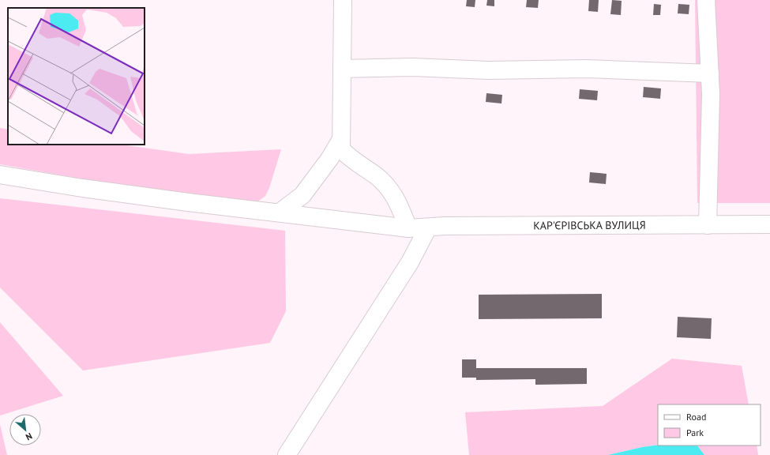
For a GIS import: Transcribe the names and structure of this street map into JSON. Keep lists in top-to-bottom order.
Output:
{
  "streets": {
    "street": ["КАР'ЄРІВСЬКА ВУЛИЦЯ"]
  },
  "legend": ["Road", "Park"],
  "north": "bottom right"
}
